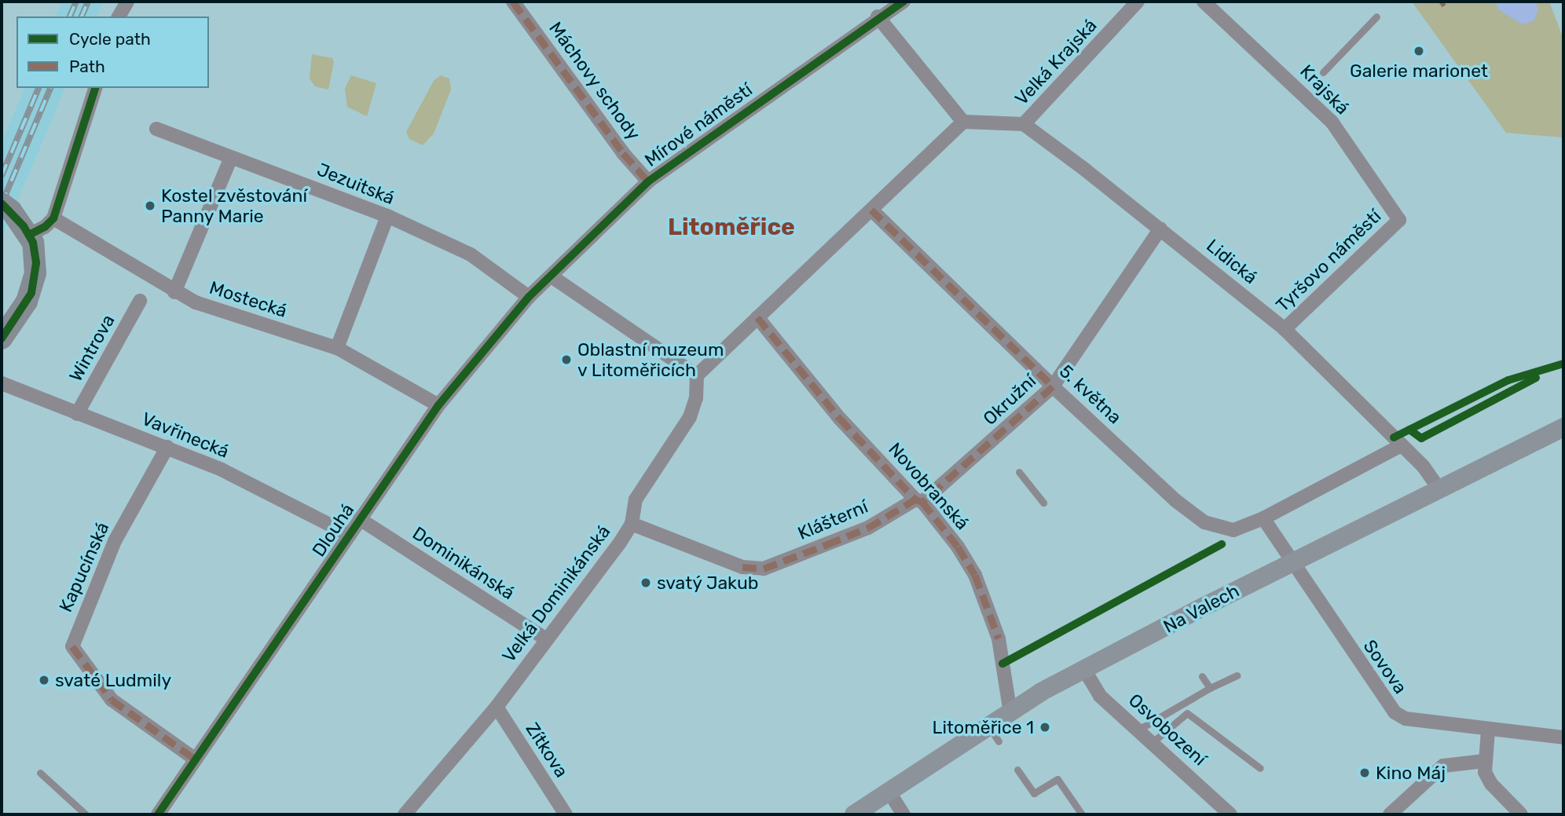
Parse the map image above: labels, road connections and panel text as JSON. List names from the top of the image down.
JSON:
{
  "streets": {
    "main road": ["Na Valech"],
    "street": [
      "Velká Krajská",
      "Máchovy schody",
      "Krajská",
      "Mírové náměstí",
      "Jezuitská",
      "Tyršovo náměstí",
      "Lidická",
      "Mostecká",
      "Wintrova",
      "5. května",
      "Okružní",
      "Vavřinecká",
      "Novobranská",
      "Klášterní",
      "Dlouhá",
      "Dominikánská",
      "Kapucínská",
      "Velká Dominikánská",
      "Sovova",
      "Osvobození",
      "Zítkova"
    ]
  },
  "crossings": [
    ["Velká Krajská", "Lidická"],
    ["Máchovy schody", "Mírové náměstí"],
    ["Krajská", "Tyršovo náměstí"],
    ["Mírové náměstí", "Dlouhá"],
    ["Jezuitská", "Dlouhá"],
    ["Tyršovo náměstí", "Lidická"],
    ["Lidická", "5. května"],
    ["Lidická", "Okružní"],
    ["Lidická", "Na Valech"],
    ["Mostecká", "Dlouhá"],
    ["Wintrova", "Vavřinecká"],
    ["5. května", "Okružní"],
    ["Okružní", "Novobranská"],
    ["Okružní", "Klášterní"],
    ["Vavřinecká", "Dlouhá"],
    ["Vavřinecká", "Kapucínská"],
    ["Novobranská", "Klášterní"],
    ["Novobranská", "Na Valech"],
    ["Klášterní", "Velká Dominikánská"],
    ["Dlouhá", "Dominikánská"],
    ["Dlouhá", "Kapucínská"],
    ["Dominikánská", "Velká Dominikánská"],
    ["Velká Dominikánská", "Zítkova"],
    ["Na Valech", "Sovova"],
    ["Na Valech", "Osvobození"]
  ],
  "districts": ["Litoměřice"],
  "places": [
    "Galerie marionet",
    "Kostel zvěstování Panny Marie",
    "Oblastní muzeum v Litoměřicích",
    "svatý Jakub",
    "svaté Ludmily",
    "Litoměřice 1",
    "Kino Máj"
  ],
  "legend": ["Cycle path", "Path"]
}
